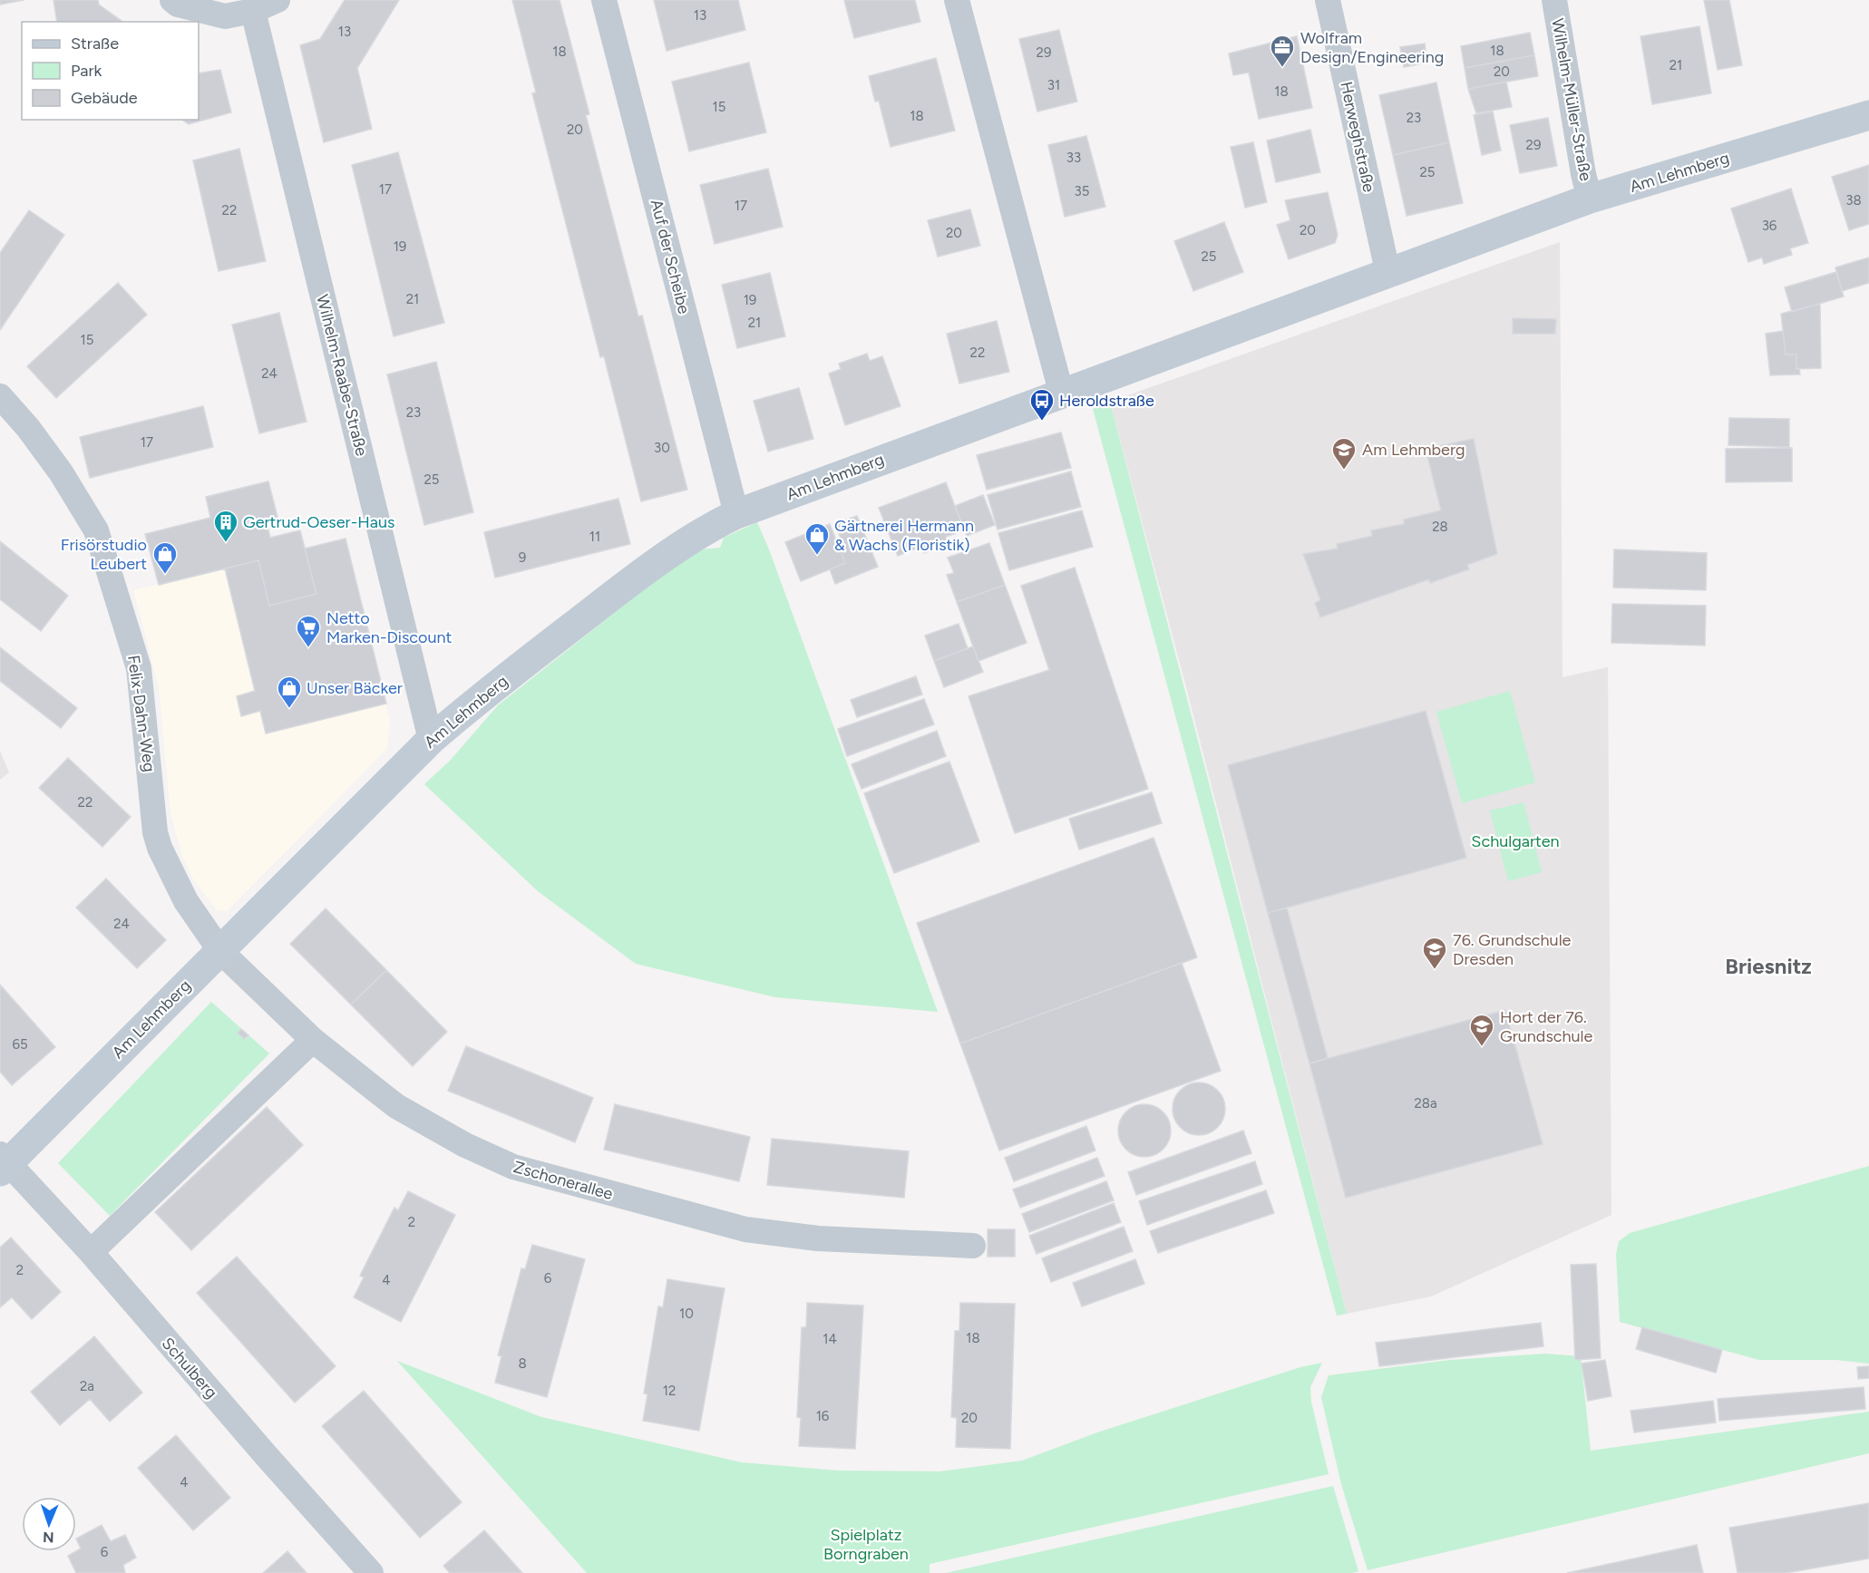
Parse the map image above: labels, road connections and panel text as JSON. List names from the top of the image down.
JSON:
{
  "streets": {
    "street": [
      "Wilhelm-Müller-Straße",
      "Herweghstraße",
      "Am Lehmberg",
      "Auf der Scheibe",
      "Wilhelm-Raabe-Straße",
      "Felix-Dahn-Weg",
      "Zschonerallee",
      "Schulberg"
    ]
  },
  "crossings": [
    ["Wilhelm-Müller-Straße", "Am Lehmberg"],
    ["Herweghstraße", "Am Lehmberg"],
    ["Am Lehmberg", "Auf der Scheibe"],
    ["Am Lehmberg", "Wilhelm-Raabe-Straße"],
    ["Am Lehmberg", "Felix-Dahn-Weg"],
    ["Am Lehmberg", "Zschonerallee"],
    ["Am Lehmberg", "Schulberg"],
    ["Felix-Dahn-Weg", "Zschonerallee"]
  ],
  "districts": ["Briesnitz"],
  "parks": ["Schulgarten", "Spielplatz Borngraben"],
  "places": {
    "office": ["Wolfram Design/Engineering"],
    "bus stop": ["Heroldstraße"],
    "school or university": ["Am Lehmberg", "76. Grundschule Dresden", "Hort der 76. Grundschule"],
    "building": ["Gertrud-Oeser-Haus"],
    "shop": ["Gärtnerei Hermann & Wachs (Floristik)", "Frisörstudio Leubert", "Unser Bäcker"],
    "supermarket": ["Netto Marken-Discount"]
  },
  "house_numbers": [
    "13",
    "13",
    "18",
    "18",
    "29",
    "21",
    "20",
    "31",
    "18",
    "15",
    "18",
    "23",
    "20",
    "29",
    "33",
    "25",
    "17",
    "35",
    "38",
    "17",
    "22",
    "36",
    "20",
    "20",
    "19",
    "25",
    "21",
    "19",
    "21",
    "15",
    "22",
    "24",
    "23",
    "17",
    "30",
    "25",
    "28",
    "11",
    "9",
    "22",
    "24",
    "65",
    "28a",
    "2",
    "2",
    "6",
    "4",
    "10",
    "18",
    "14",
    "8",
    "2a",
    "12",
    "16",
    "20",
    "4",
    "6"
  ],
  "legend": ["Straße", "Park", "Gebäude"],
  "north": "bottom"
}
